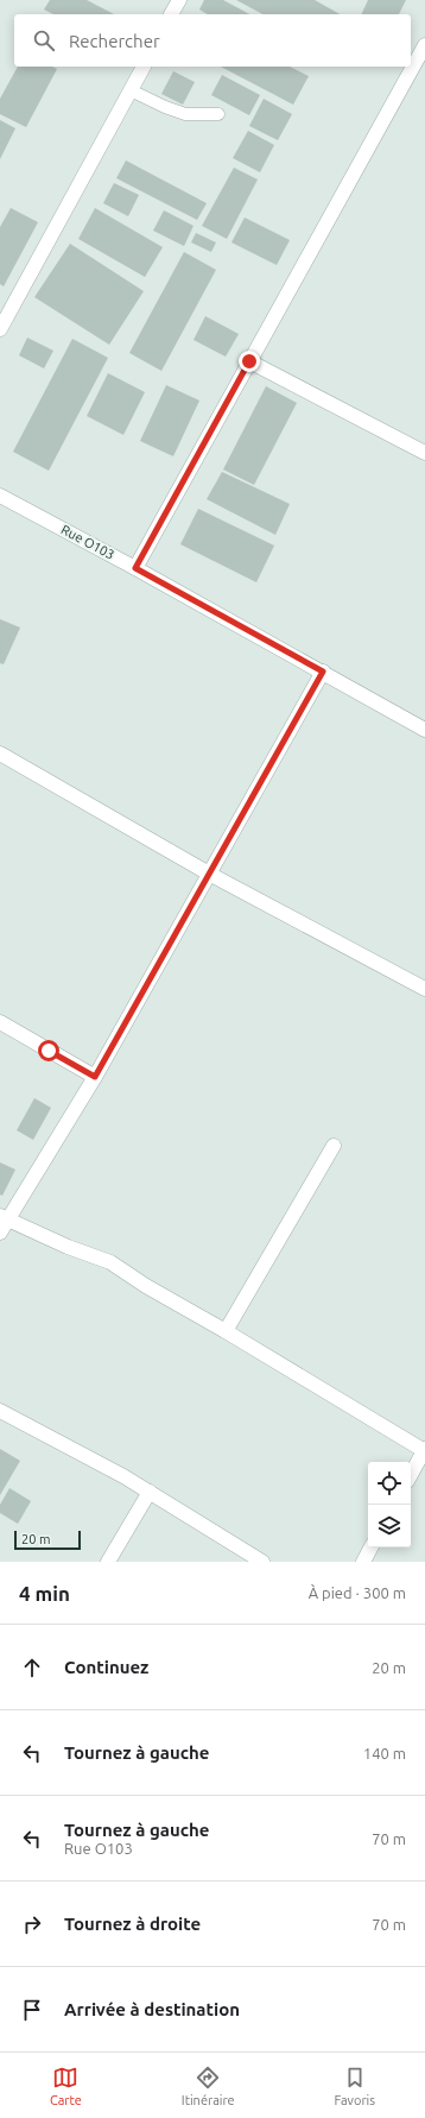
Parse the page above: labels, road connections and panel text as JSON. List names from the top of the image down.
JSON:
{
  "streets": {
    "street": ["Rue O103"]
  },
  "scale_bar": "20 m",
  "page": {
    "search": "Rechercher",
    "scale": "20 m",
    "heading": ["4 min", "À pied · 300 m"],
    "list": [
      ["Continuez", "20 m"],
      ["Tournez à gauche", "140 m"],
      ["Tournez à gauche", "Rue O103", "70 m"],
      ["Tournez à droite", "70 m"],
      "Arrivée à destination"
    ],
    "nav": ["Carte", "Itinéraire", "Favoris"]
  }
}
